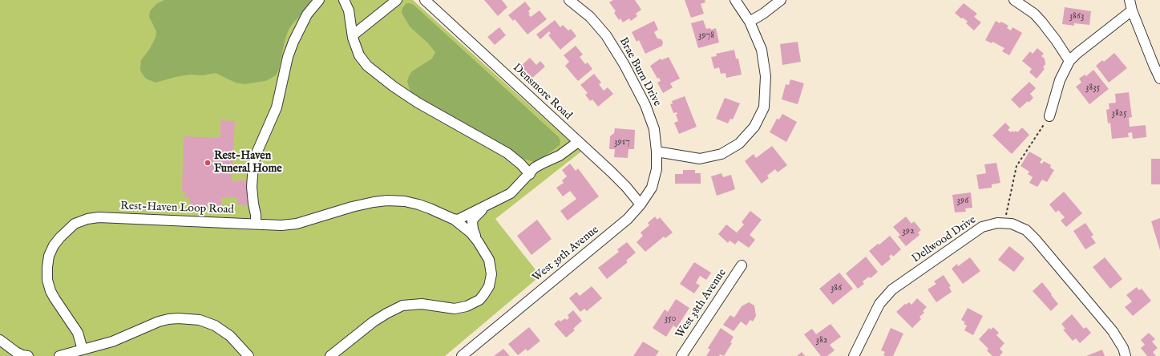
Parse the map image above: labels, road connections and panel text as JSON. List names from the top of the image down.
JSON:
{
  "streets": {
    "street": [
      "Brae Burn Drive",
      "Densmore Road",
      "Rest-Haven Loop Road",
      "Dellwood Drive",
      "West 39th Avenue",
      "West 38th Avenue"
    ]
  },
  "crossings": [
    ["Brae Burn Drive", "West 39th Avenue"],
    ["Densmore Road", "West 39th Avenue"]
  ],
  "places": ["Rest-Haven Funeral Home"],
  "house_numbers": [
    "3863",
    "3978",
    "3835",
    "3825",
    "3917",
    "396",
    "392",
    "386",
    "350",
    "382"
  ]
}
